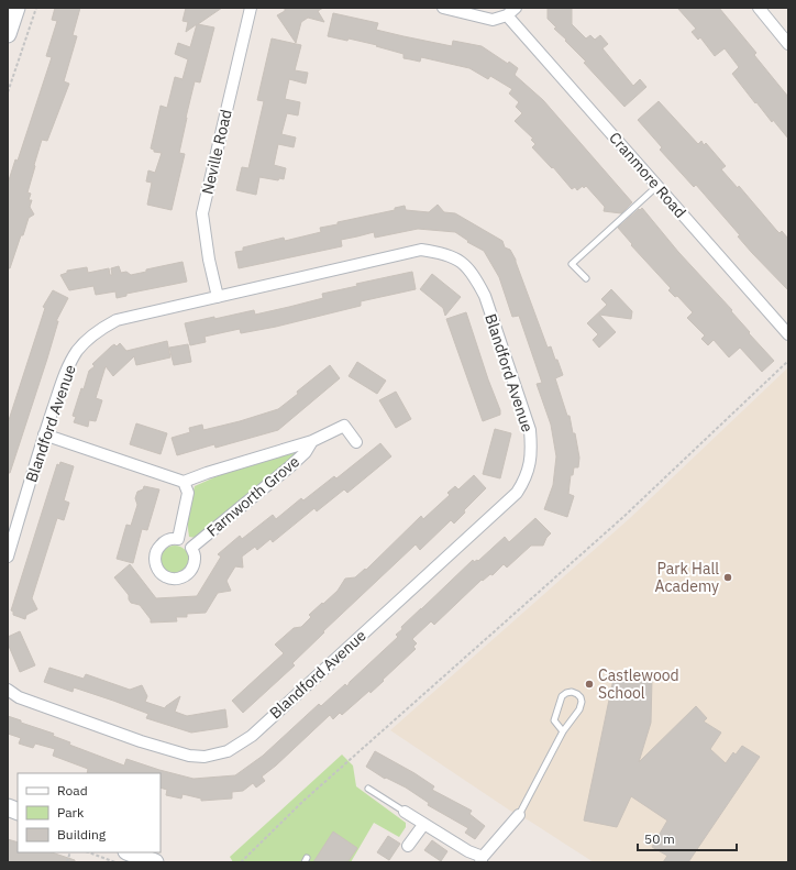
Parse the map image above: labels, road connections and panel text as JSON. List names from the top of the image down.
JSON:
{
  "streets": {
    "street": [
      "Neville Road",
      "Cranmore Road",
      "Blandford Avenue",
      "Farnworth Grove"
    ]
  },
  "crossings": [
    ["Neville Road", "Blandford Avenue"]
  ],
  "places": ["Park Hall Academy", "Castlewood School"],
  "legend": ["Road", "Park", "Building"],
  "scale_bar": "50 m"
}
